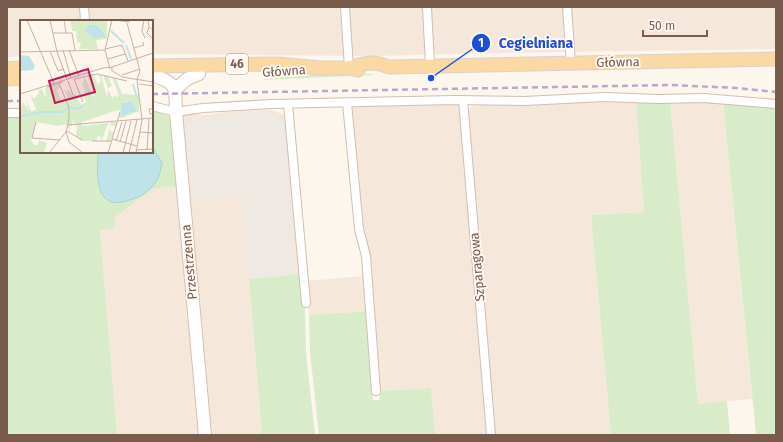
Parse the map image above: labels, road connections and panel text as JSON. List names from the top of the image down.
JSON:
{
  "streets": {
    "main road": ["Główna", "46"],
    "street": ["Przestrzenna", "Szparagowa"]
  },
  "places": ["Cegielniana"],
  "scale_bar": "50 m"
}
